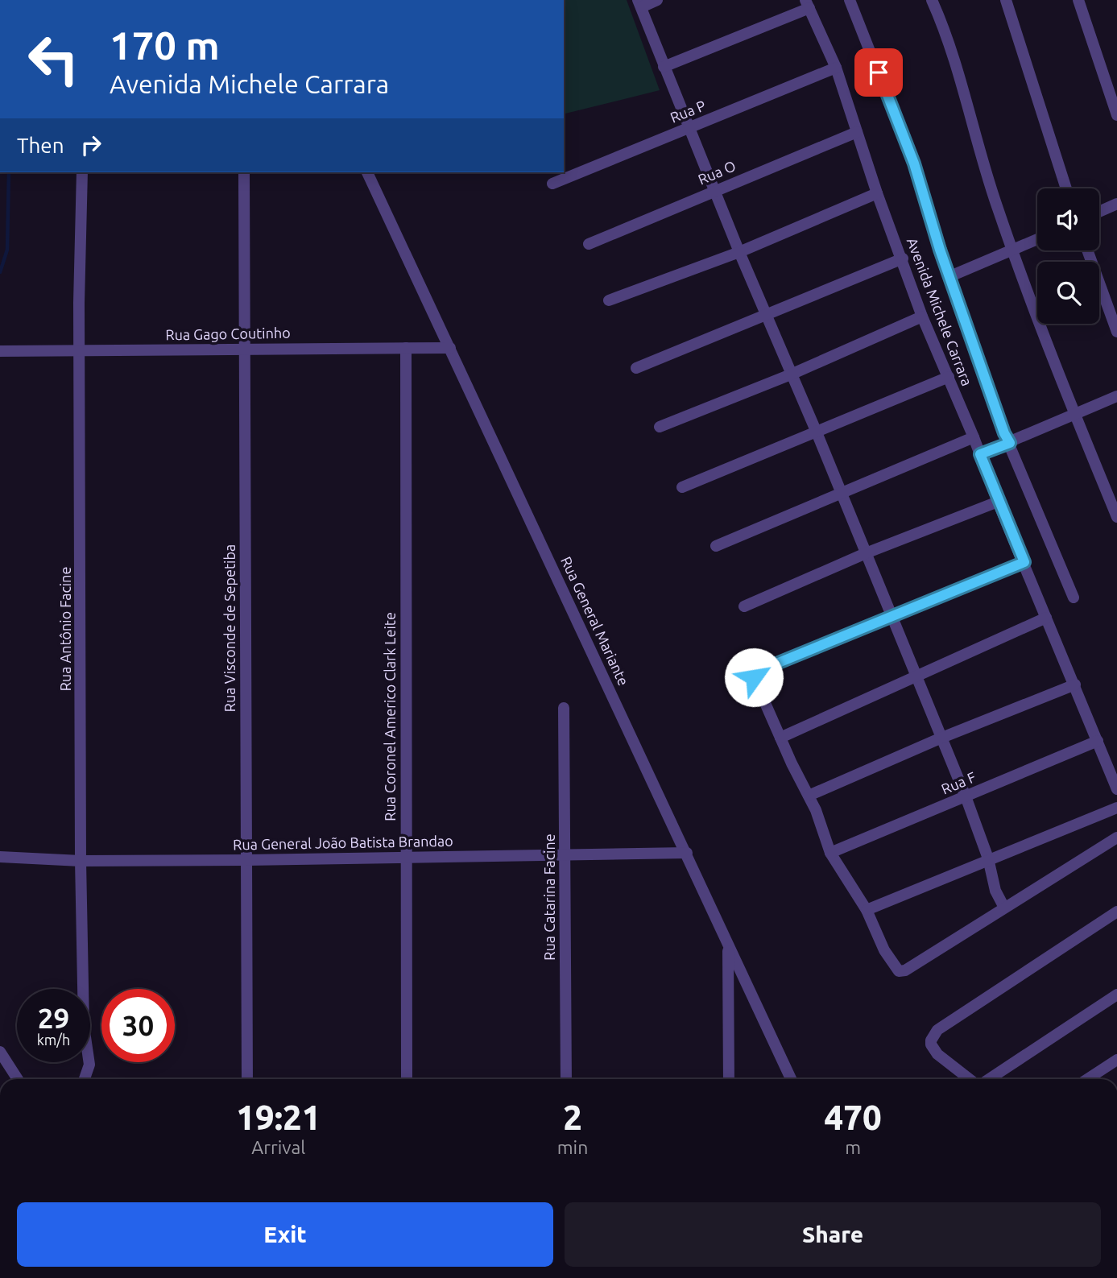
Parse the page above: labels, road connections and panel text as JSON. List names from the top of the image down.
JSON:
{
  "streets": {
    "street": [
      "Rua P",
      "Rua O",
      "Avenida Michele Carrara",
      "Rua Gago Coutinho",
      "Rua General Mariante",
      "Rua Visconde de Sepetiba",
      "Rua Antônio Facine",
      "Rua Coronel Americo Clark Leite",
      "Rua F",
      "Rua General João Batista Brandao",
      "Rua Catarina Facine"
    ]
  },
  "crossings": [
    ["Rua P", "Avenida Michele Carrara"],
    ["Rua O", "Avenida Michele Carrara"],
    ["Avenida Michele Carrara", "Rua F"],
    ["Rua Gago Coutinho", "Rua General Mariante"],
    ["Rua Gago Coutinho", "Rua Visconde de Sepetiba"],
    ["Rua Gago Coutinho", "Rua Antônio Facine"],
    ["Rua Gago Coutinho", "Rua Coronel Americo Clark Leite"],
    ["Rua General Mariante", "Rua General João Batista Brandao"],
    ["Rua Visconde de Sepetiba", "Rua General João Batista Brandao"],
    ["Rua Antônio Facine", "Rua General João Batista Brandao"],
    ["Rua Coronel Americo Clark Leite", "Rua General João Batista Brandao"],
    ["Rua General João Batista Brandao", "Rua Catarina Facine"]
  ],
  "page": {
    "turn": ["170 m", "Avenida Michele Carrara"],
    "then": "Then",
    "speed": "29 km/h",
    "limit": "30",
    "eta": [
      "19:21",
      "Arrival",
      "2",
      "min",
      "470",
      "m"
    ],
    "buttons": ["Exit", "Share"]
  }
}
